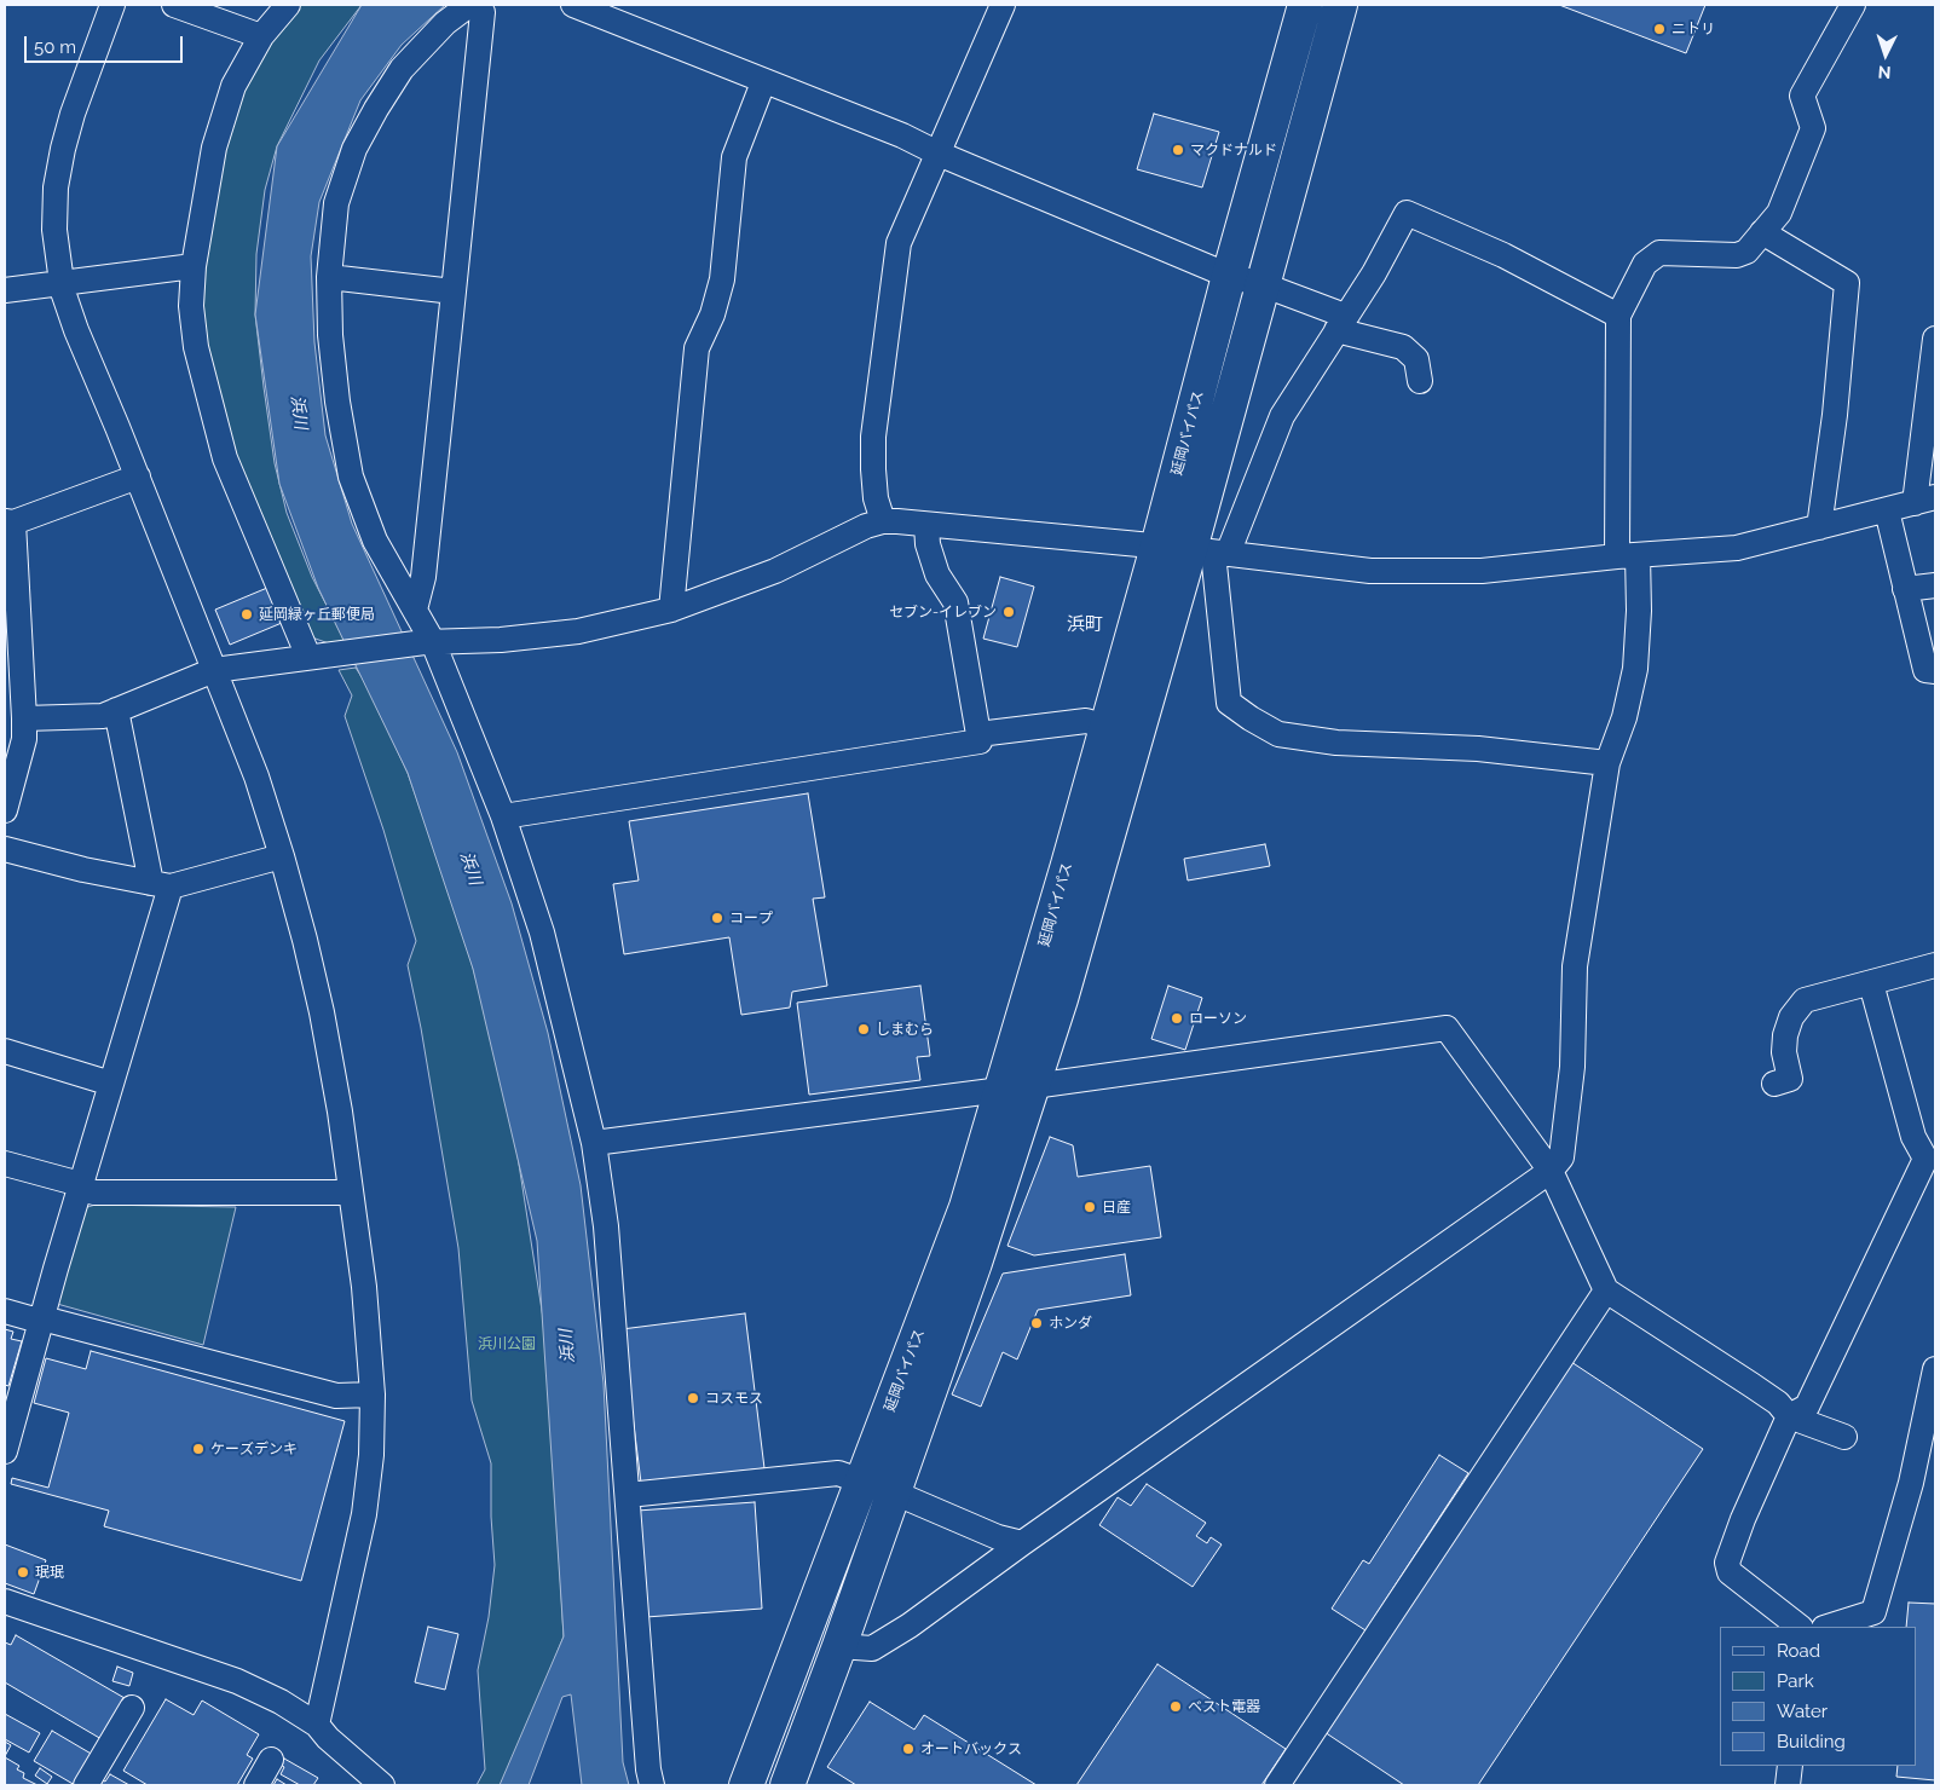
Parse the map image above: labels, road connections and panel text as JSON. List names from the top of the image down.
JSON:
{
  "streets": {
    "highway": ["延岡バイパス"]
  },
  "districts": ["浜町"],
  "water": ["浜川"],
  "parks": ["浜川公園"],
  "places": [
    "ニトリ",
    "マクドナルド",
    "セブン-イレブン",
    "延岡緑ヶ丘郵便局",
    "コープ",
    "ローソン",
    "しまむら",
    "日産",
    "ホンダ",
    "コスモス",
    "ケーズデンキ",
    "珉珉",
    "ベスト電器",
    "オートバックス"
  ],
  "legend": [
    "Road",
    "Park",
    "Water",
    "Building"
  ],
  "scale_bar": "50 m",
  "north": "bottom"
}
